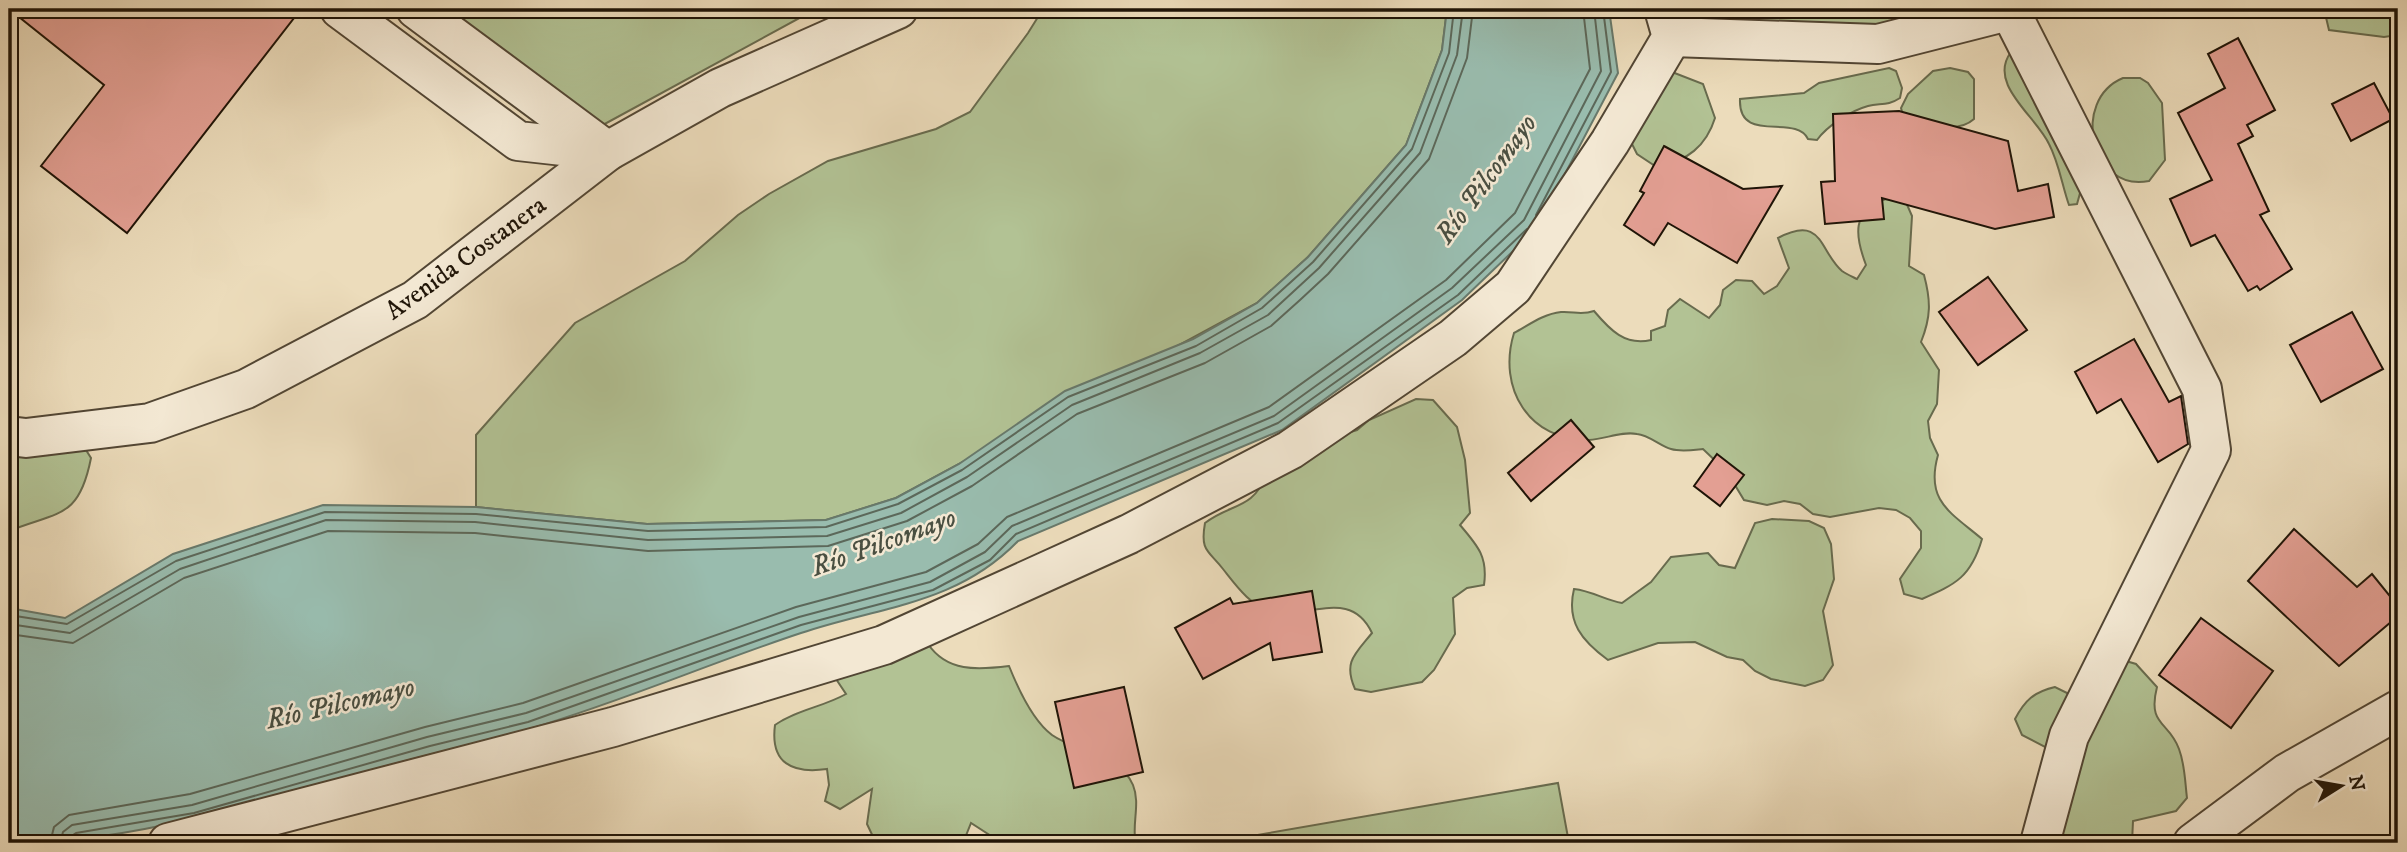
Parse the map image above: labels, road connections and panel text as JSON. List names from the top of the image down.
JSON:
{
  "streets": {
    "street": ["Avenida Costanera"]
  },
  "water": ["Río Pilcomayo"],
  "north": "right"
}
